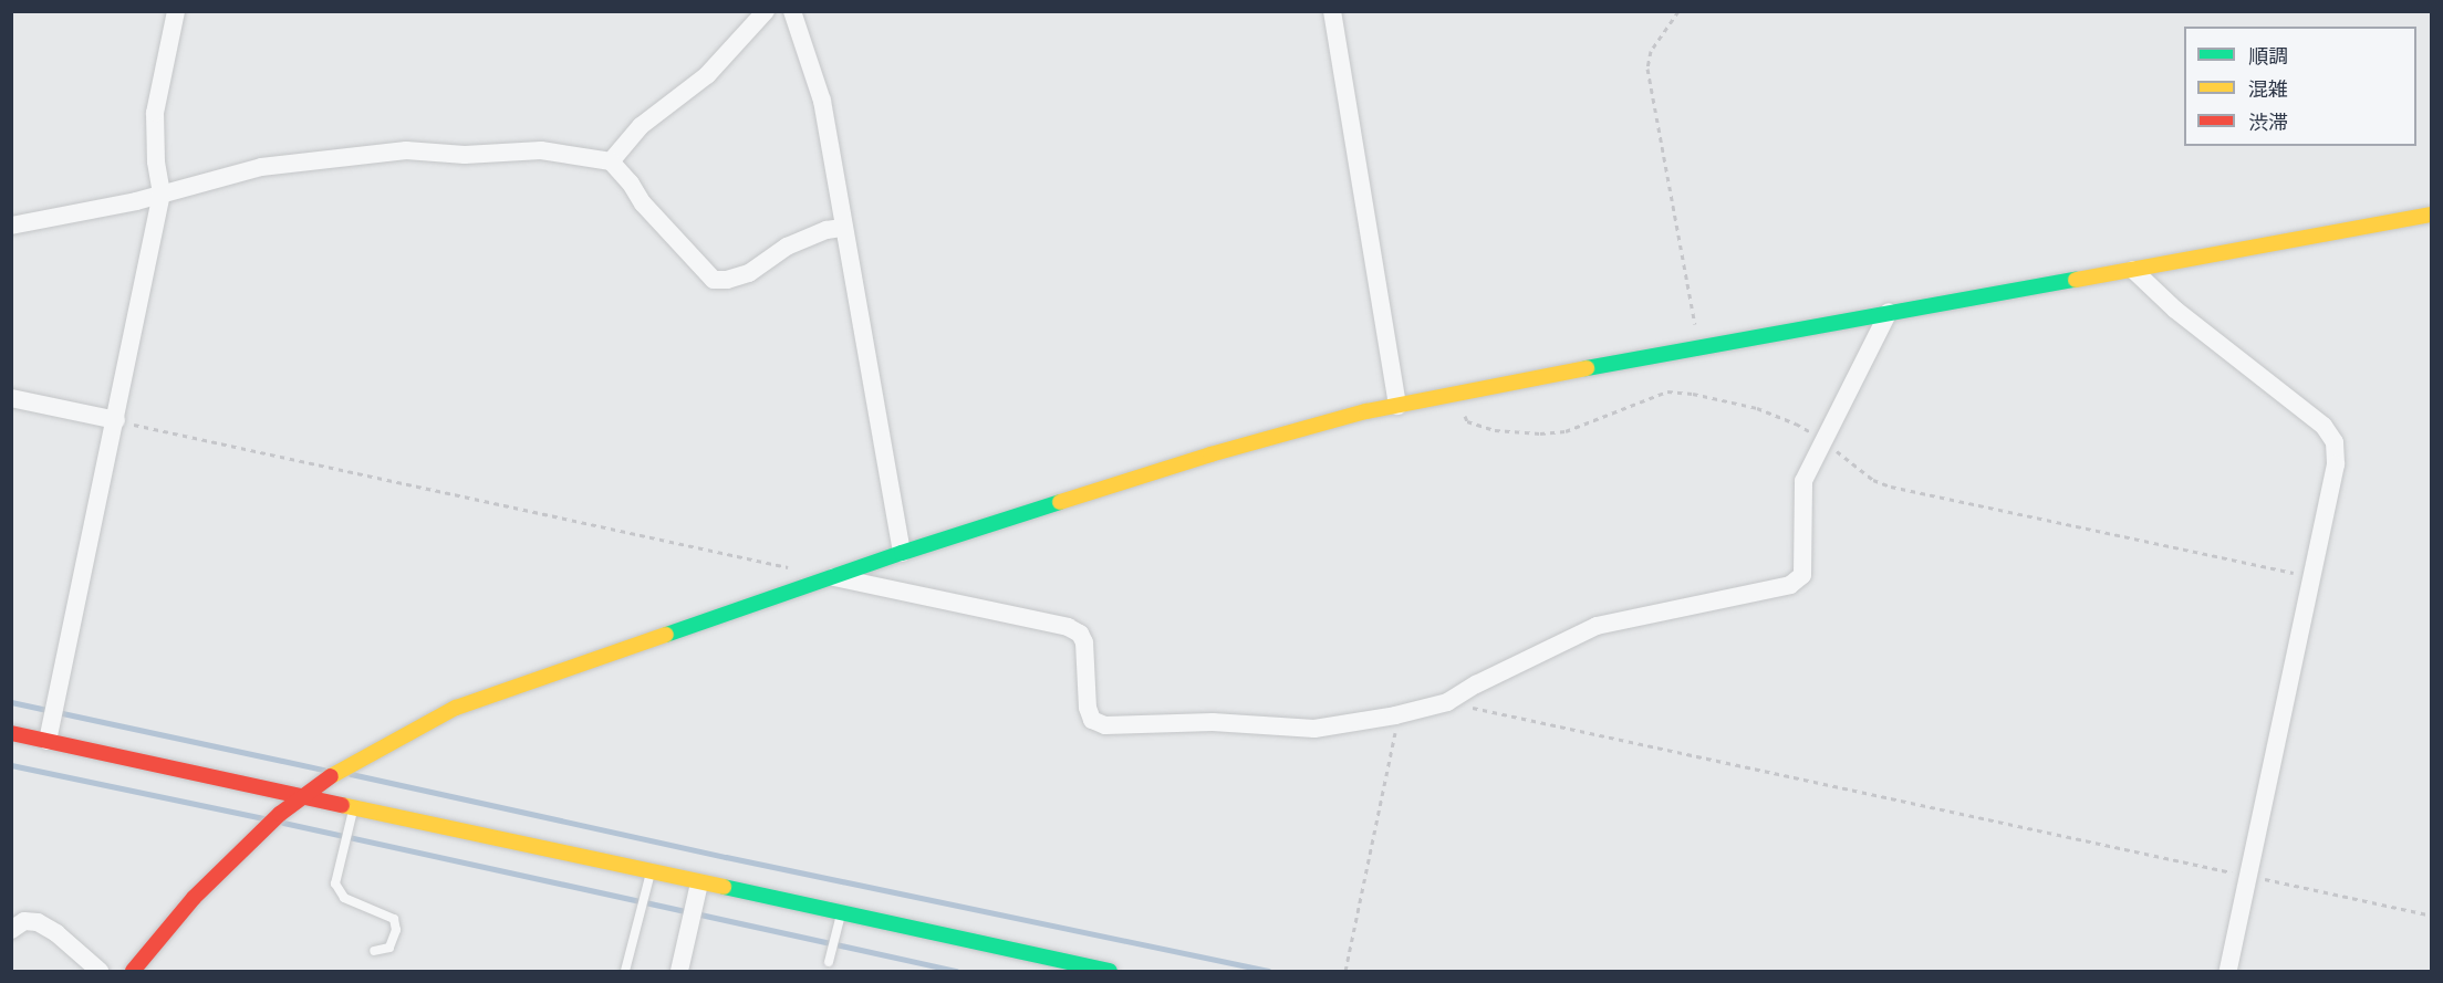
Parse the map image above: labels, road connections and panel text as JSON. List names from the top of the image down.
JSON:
{
  "legend": ["順調", "混雑", "渋滞"]
}
